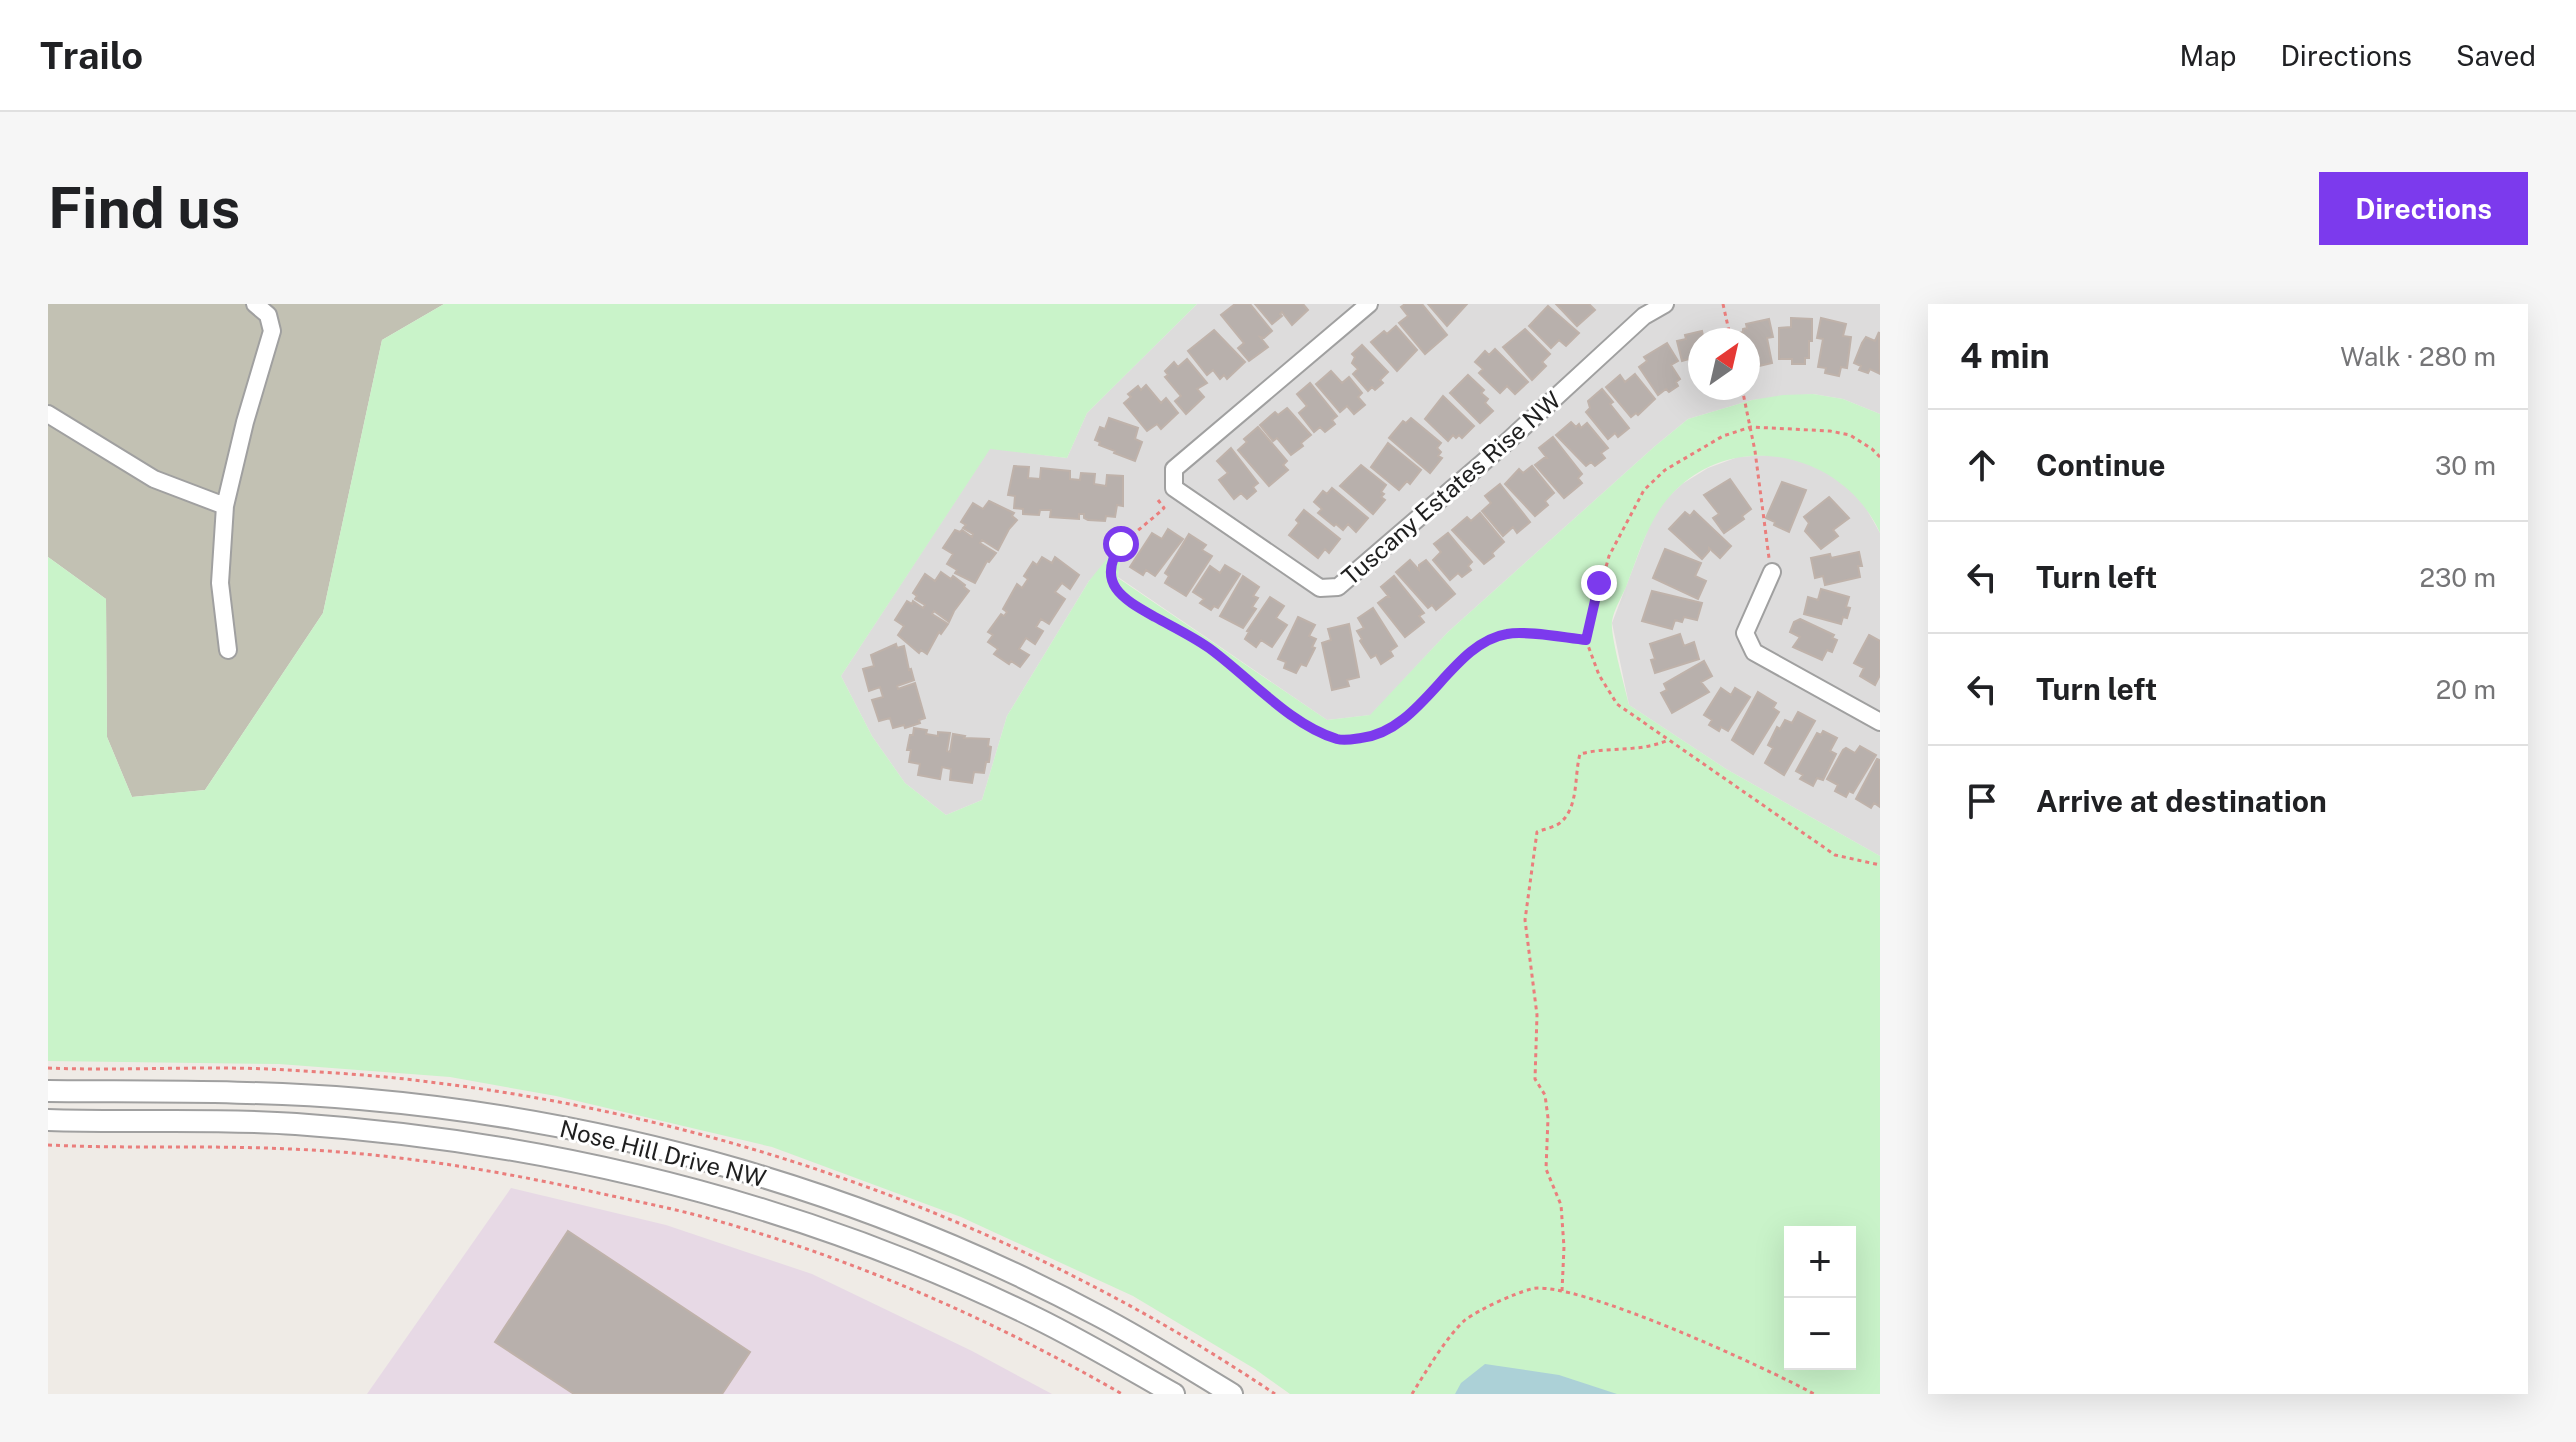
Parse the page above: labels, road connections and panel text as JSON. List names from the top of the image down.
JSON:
{
  "streets": {
    "street": ["Tuscany Estates Rise NW", "Nose Hill Drive NW"]
  },
  "north": "top right",
  "page": {
    "header": "Trailo",
    "nav": ["Map", "Directions", "Saved"],
    "buttons": "Directions",
    "title": "Find us",
    "heading": ["4 min", "Walk · 280 m"],
    "list": [
      ["Continue", "30 m"],
      ["Turn left", "230 m"],
      ["Turn left", "20 m"],
      "Arrive at destination"
    ],
    "map_buttons": ["+", "−"]
  }
}
